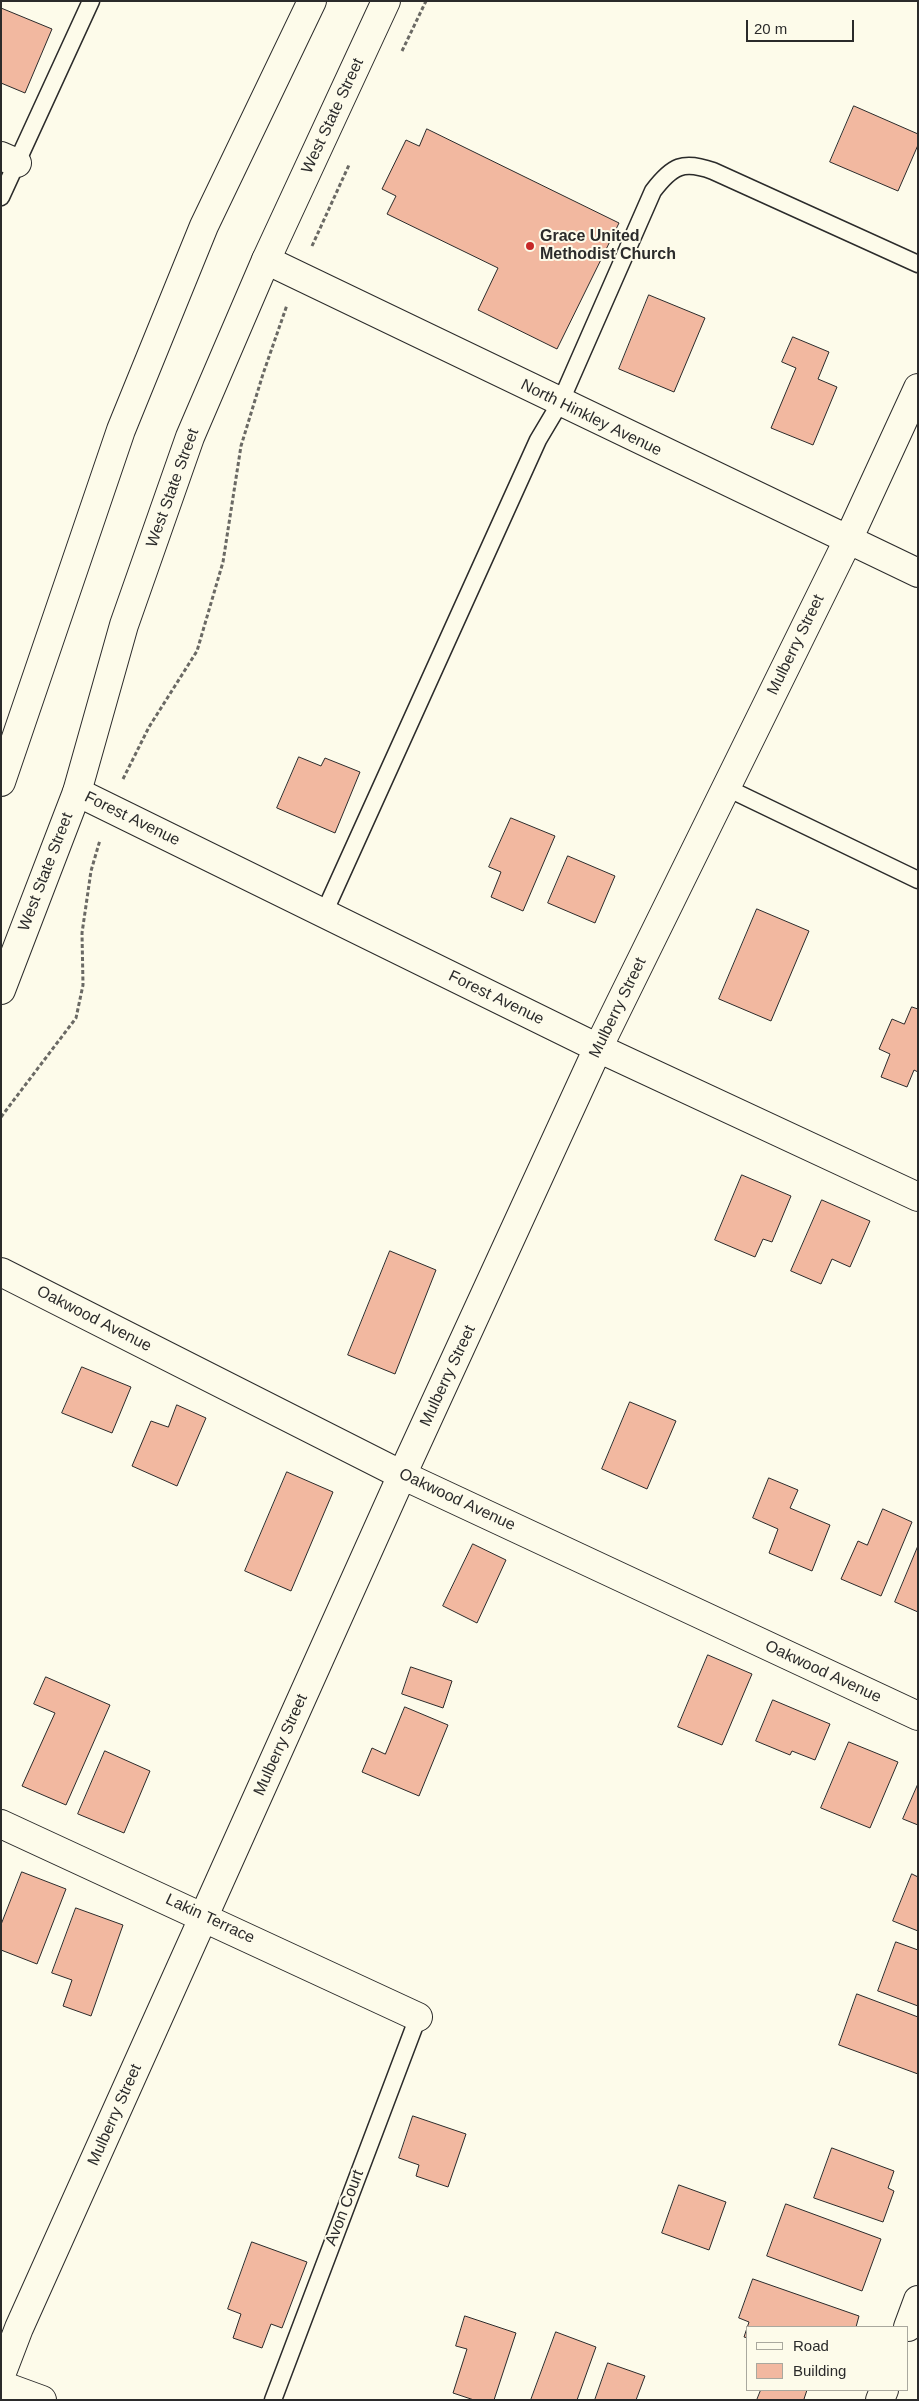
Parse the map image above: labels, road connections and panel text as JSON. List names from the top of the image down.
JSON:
{
  "streets": {
    "street": [
      "West State Street",
      "North Hinkley Avenue",
      "Mulberry Street",
      "Forest Avenue",
      "Oakwood Avenue",
      "Lakin Terrace"
    ],
    "lane": ["Avon Court"]
  },
  "crossings": [
    ["West State Street", "North Hinkley Avenue"],
    ["West State Street", "Forest Avenue"],
    ["North Hinkley Avenue", "Mulberry Street"],
    ["Mulberry Street", "Forest Avenue"],
    ["Mulberry Street", "Oakwood Avenue"],
    ["Mulberry Street", "Lakin Terrace"],
    ["Lakin Terrace", "Avon Court"]
  ],
  "places": ["Grace United Methodist Church"],
  "legend": ["Road", "Building"],
  "scale_bar": "20 m"
}
